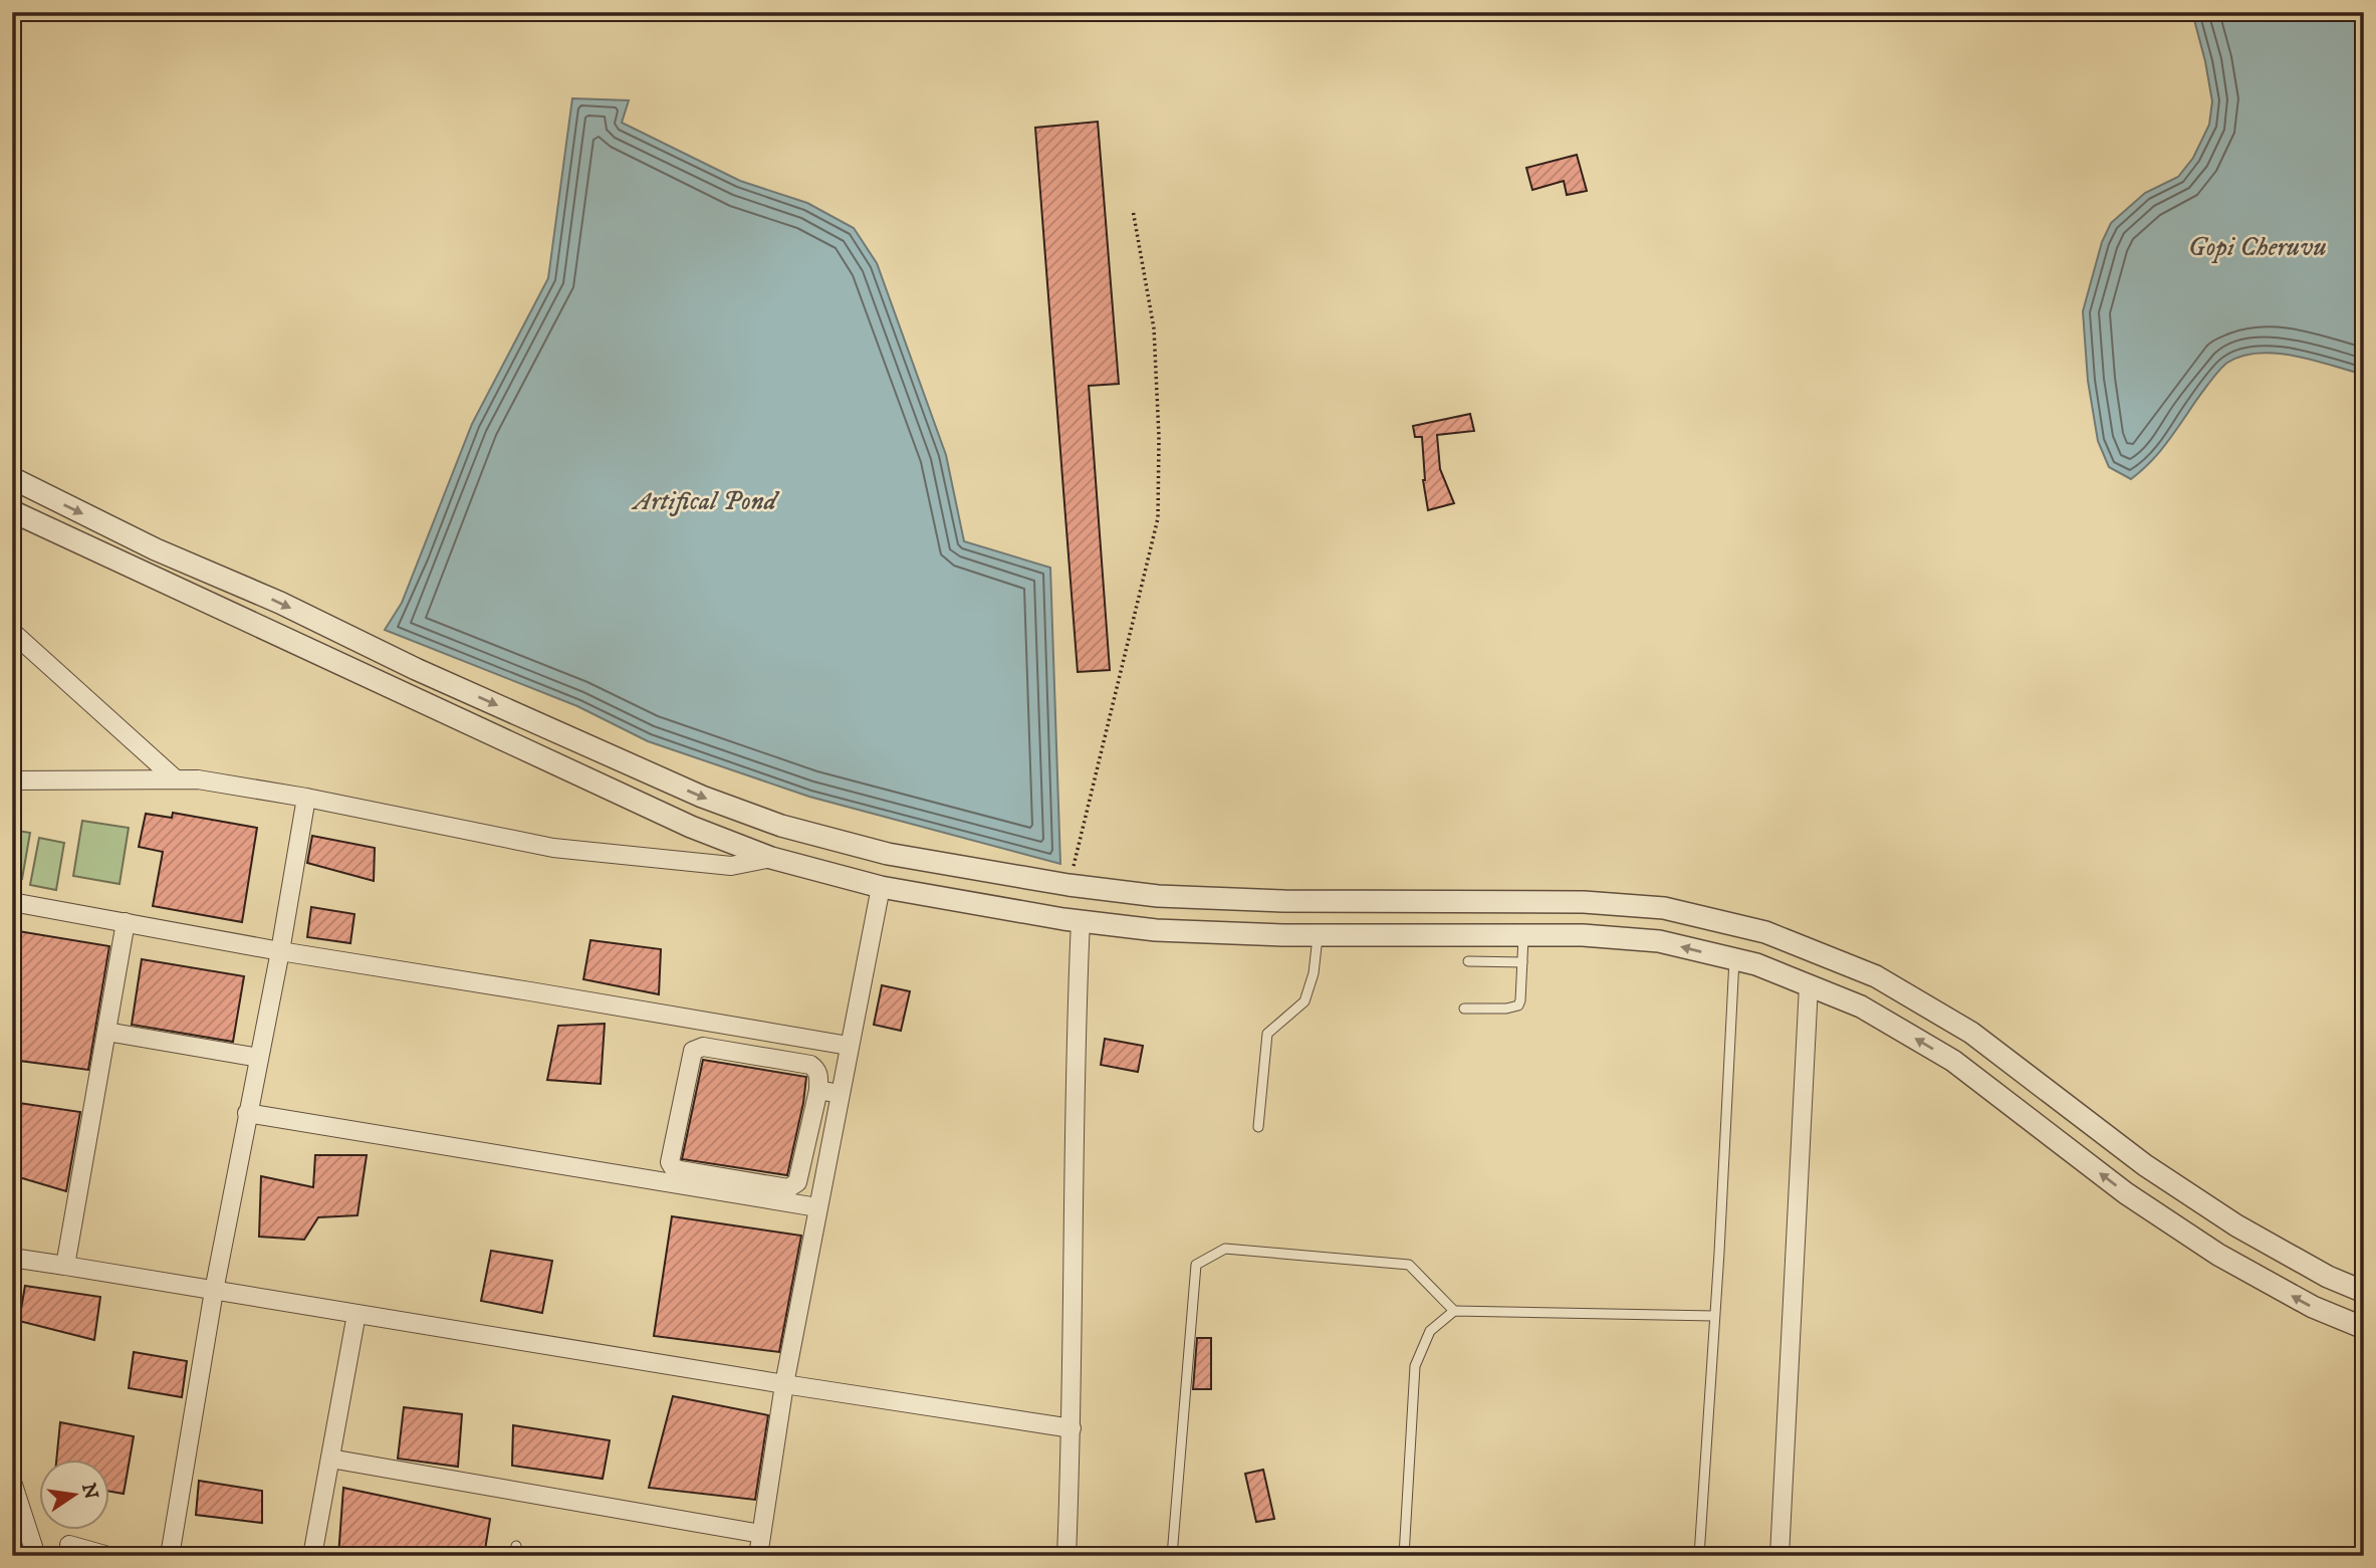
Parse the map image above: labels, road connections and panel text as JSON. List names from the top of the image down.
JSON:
{
  "water": ["Gopi Cheruvu", "Artifical Pond"],
  "north": "right"
}
